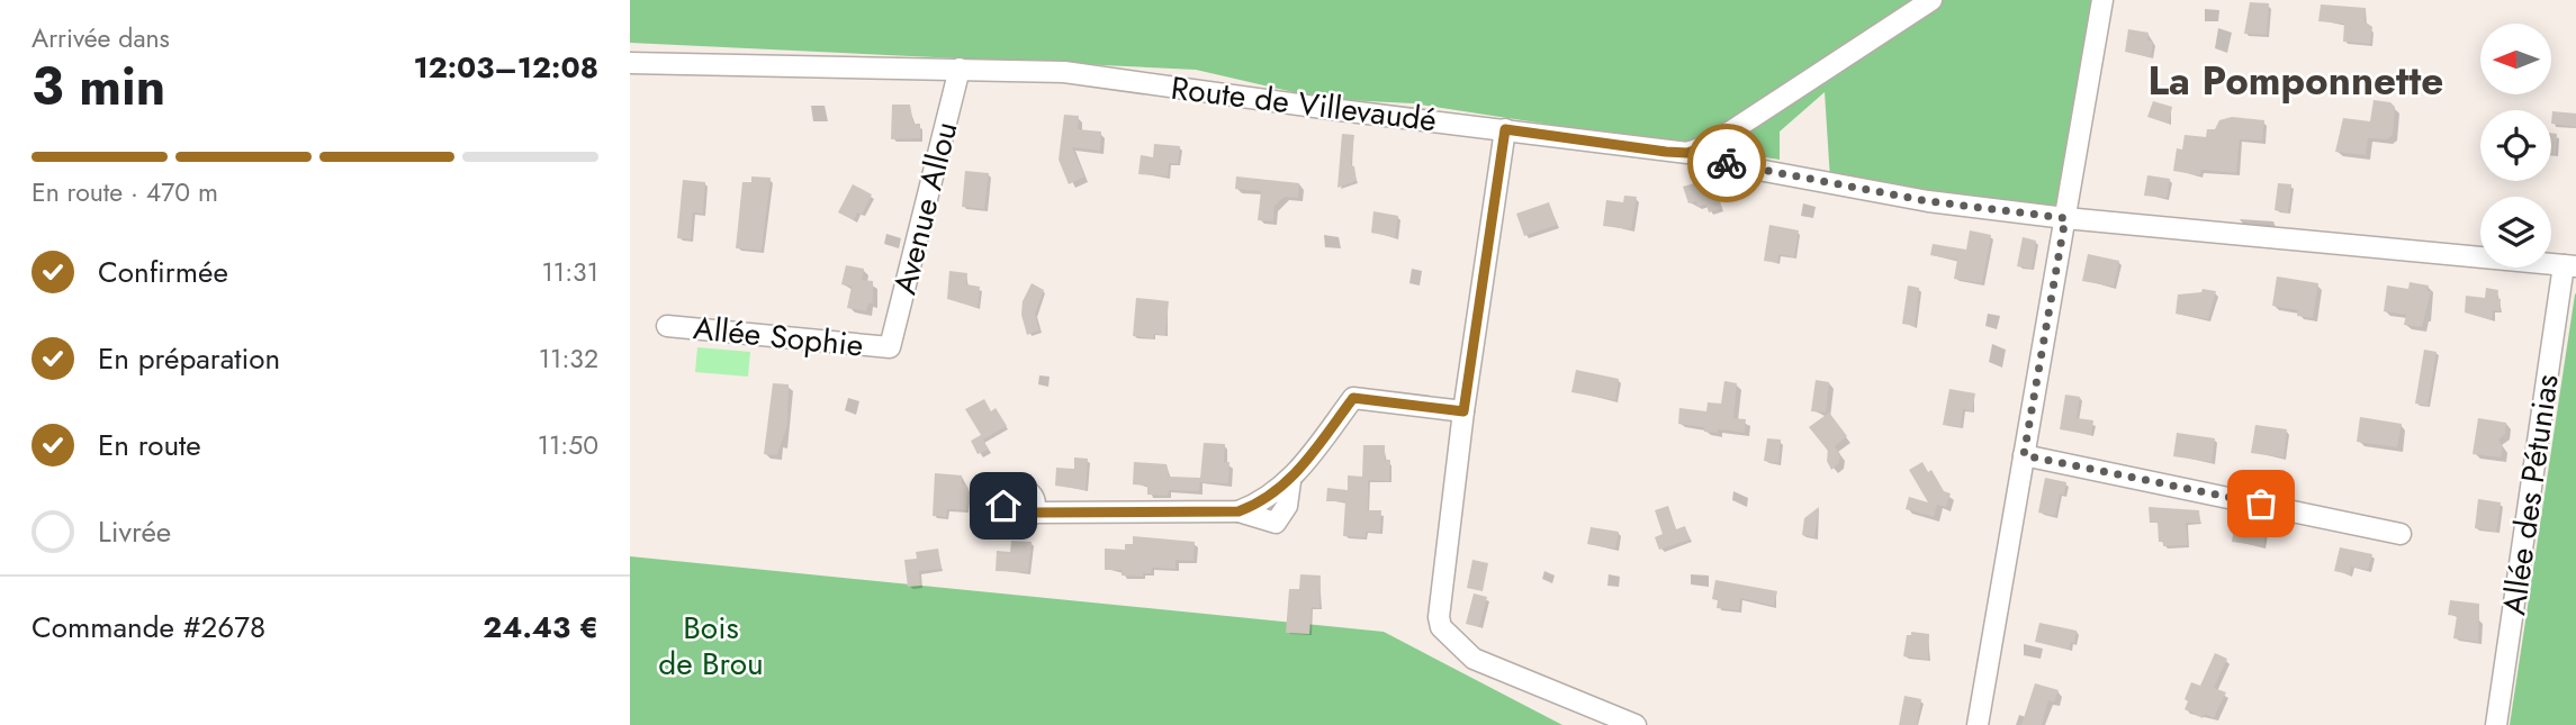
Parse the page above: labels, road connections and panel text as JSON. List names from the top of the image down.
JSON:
{
  "streets": {
    "street": [
      "Route de Villevaudé",
      "Avenue Allou",
      "Allée Sophie",
      "Allée des Pétunias"
    ]
  },
  "crossings": [
    ["Route de Villevaudé", "Avenue Allou"],
    ["Avenue Allou", "Allée Sophie"]
  ],
  "districts": ["La Pomponnette"],
  "parks": ["Bois de Brou"],
  "north": "left",
  "page": {
    "heading": ["3 min", "Arrivée dans", "12:03–12:08"],
    "panel": ["Commande #2678", "24.43 €"],
    "bar": "En route · 470 m",
    "list": [
      ["Confirmée", "11:31"],
      ["En préparation", "11:32"],
      ["En route", "11:50"],
      "Livrée"
    ]
  }
}
